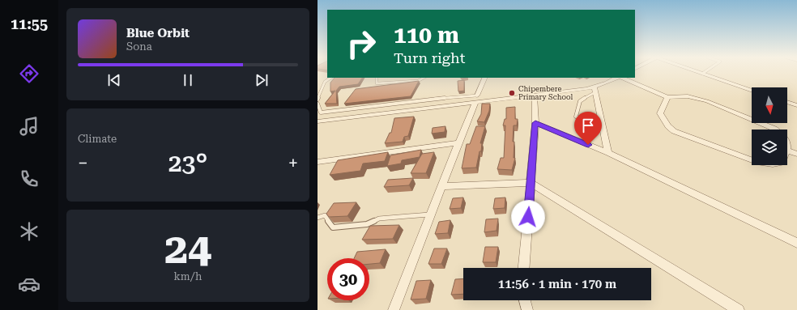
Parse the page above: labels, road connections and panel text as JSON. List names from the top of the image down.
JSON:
{
  "places": ["Chipembere Primary School"],
  "north": "bottom",
  "page": {
    "tabs": "11:55",
    "turn": ["110 m", "Turn right"],
    "song": ["Blue Orbit", "Sona"],
    "tile": [
      "Climate",
      ["24", "km/h"]
    ],
    "heat": ["−", "23°", "+"],
    "limit": "30",
    "trip": "11:56 · 1 min · 170 m"
  }
}
